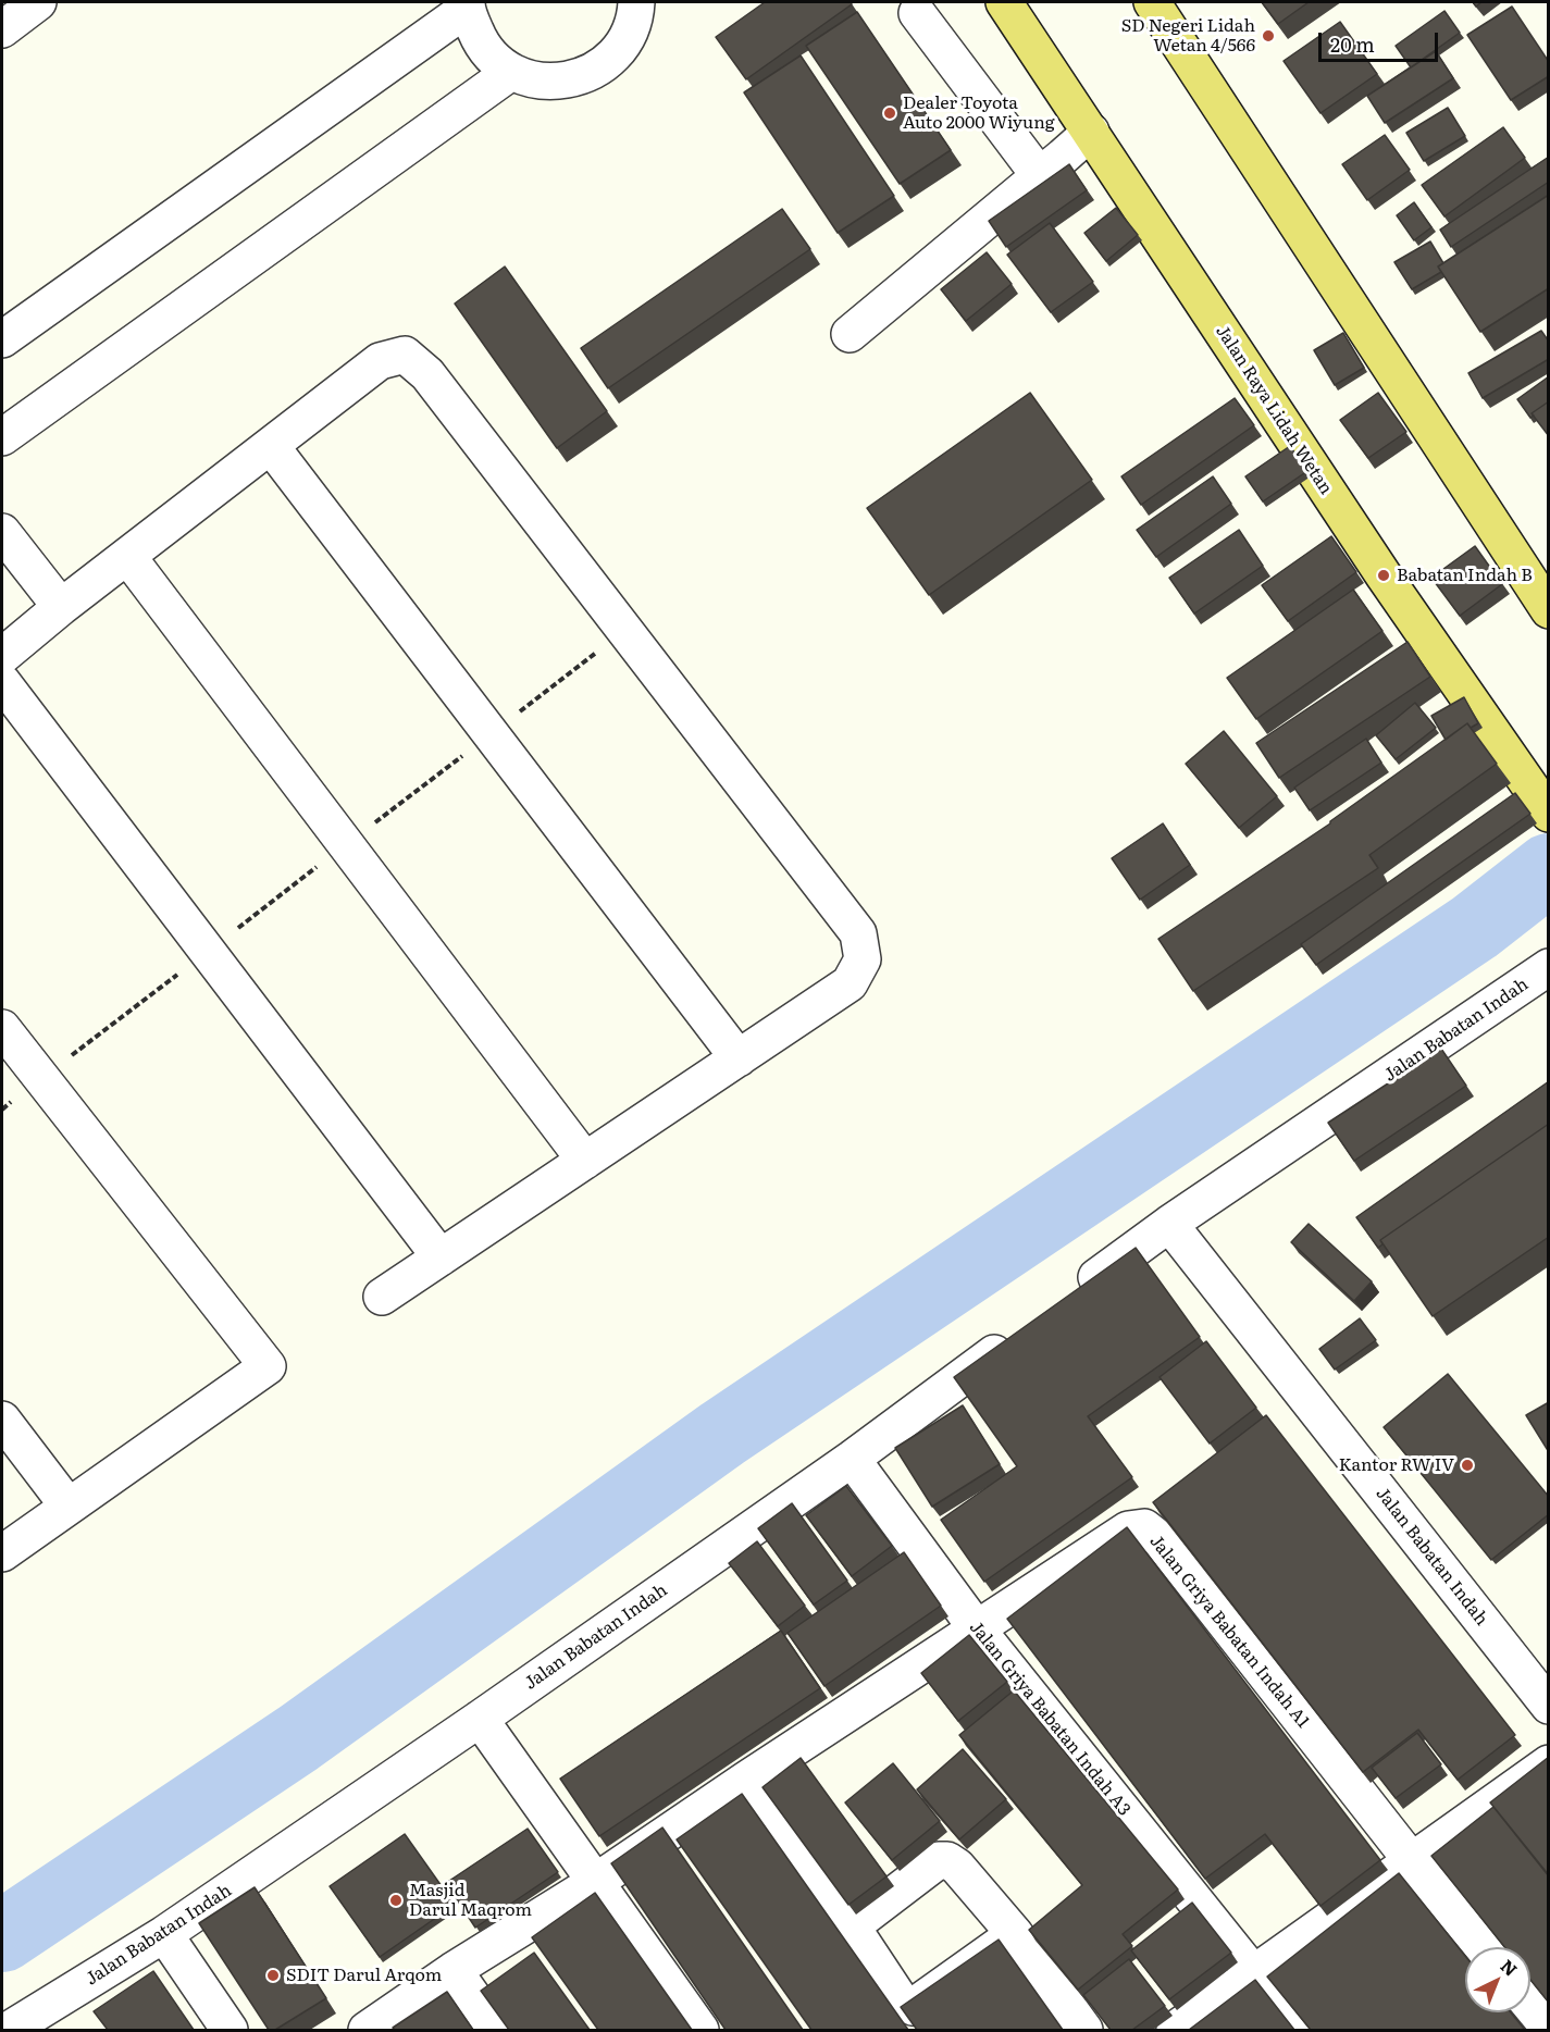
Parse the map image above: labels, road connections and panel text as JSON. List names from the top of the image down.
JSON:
{
  "streets": {
    "main road": ["Jalan Raya Lidah Wetan"],
    "street": ["Jalan Babatan Indah", "Jalan Griya Babatan Indah A1", "Jalan Griya Babatan Indah A3"]
  },
  "crossings": [
    ["Jalan Babatan Indah", "Jalan Griya Babatan Indah A3"],
    ["Jalan Griya Babatan Indah A1", "Jalan Griya Babatan Indah A3"]
  ],
  "places": [
    "SD Negeri Lidah Wetan 4/566",
    "Dealer Toyota Auto 2000 Wiyung",
    "Babatan Indah B",
    "Kantor RW IV",
    "Masjid Darul Maqrom",
    "SDIT Darul Arqom"
  ],
  "scale_bar": "20 m",
  "north": "top right"
}
